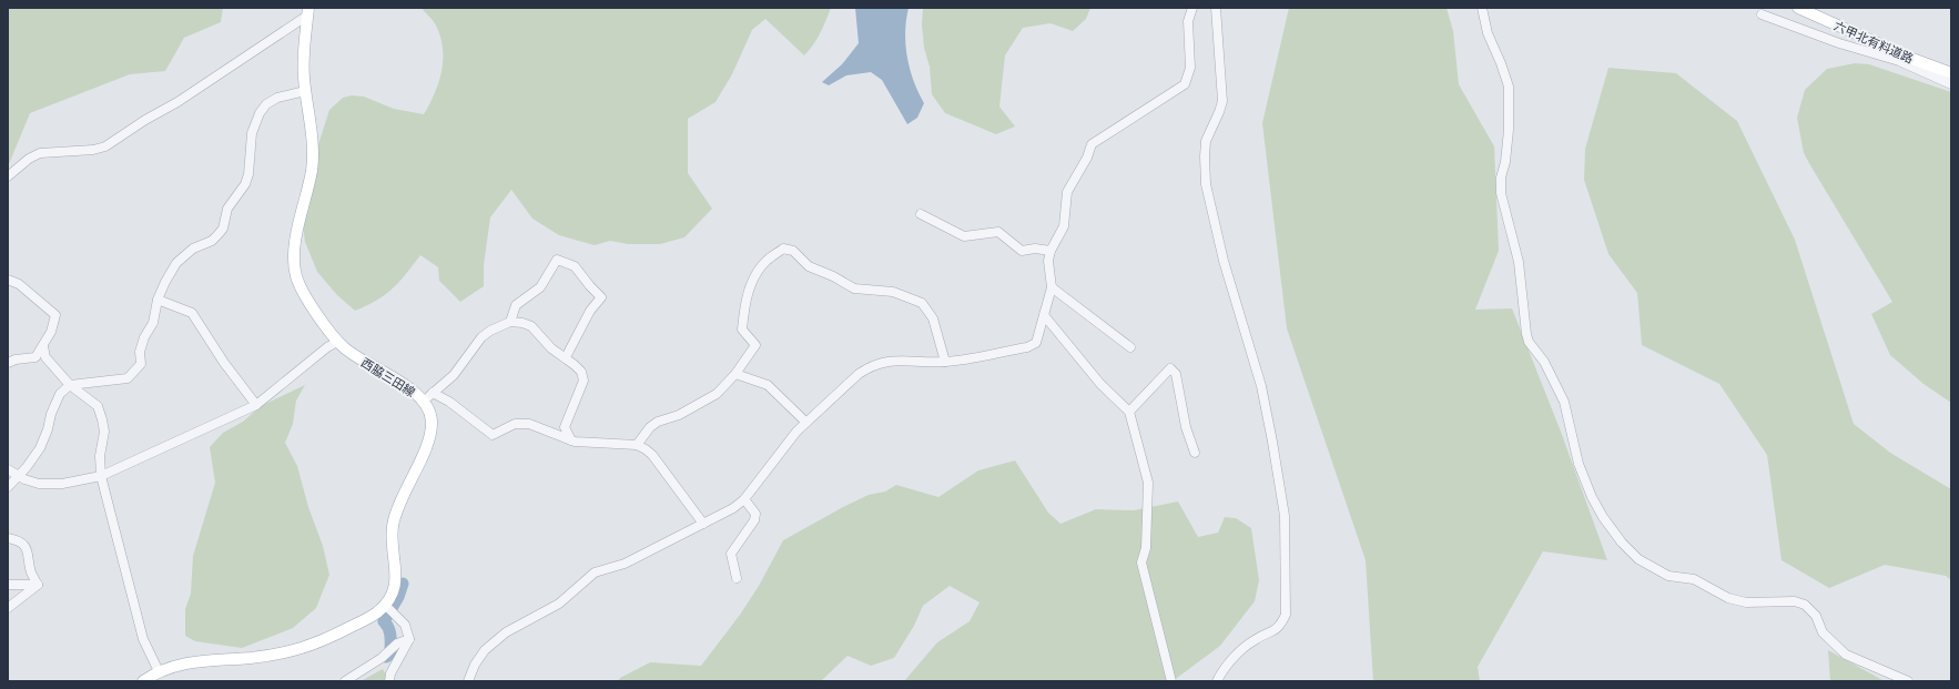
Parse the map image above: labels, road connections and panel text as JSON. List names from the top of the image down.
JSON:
{
  "streets": {
    "main road": ["六甲北有料道路", "西脇三田線"]
  }
}
